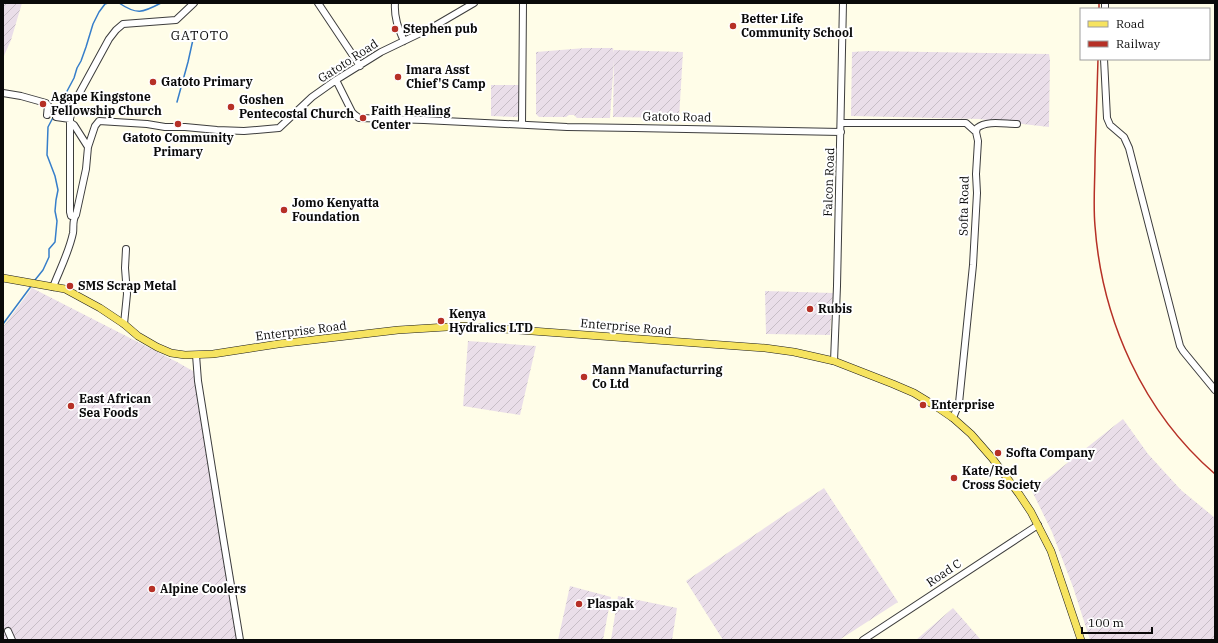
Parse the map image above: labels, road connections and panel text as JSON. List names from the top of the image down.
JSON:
{
  "streets": {
    "main road": ["Enterprise Road"],
    "street": [
      "Gatoto Road",
      "Falcon Road",
      "Softa Road",
      "Road C"
    ]
  },
  "crossings": [
    ["Gatoto Road", "Falcon Road"],
    ["Gatoto Road", "Enterprise Road"],
    ["Falcon Road", "Enterprise Road"],
    ["Softa Road", "Enterprise Road"],
    ["Enterprise Road", "Road C"]
  ],
  "districts": ["GATOTO"],
  "places": [
    "Better Life Community School",
    "Stephen pub",
    "Imara Asst Chief'S Camp",
    "Gatoto Primary",
    "Agape Kingstone Fellowship Church",
    "Goshen Pentecostal Church",
    "Faith Healing Center",
    "Gatoto Community Primary",
    "Jomo Kenyatta Foundation",
    "SMS Scrap Metal",
    "Rubis",
    "Kenya Hydralics LTD",
    "Mann Manufacturring Co Ltd",
    "Enterprise",
    "East African Sea Foods",
    "Softa Company",
    "Kate/Red Cross Society",
    "Alpine Coolers",
    "Plaspak"
  ],
  "legend": ["Road", "Railway"],
  "scale_bar": "100 m"
}
